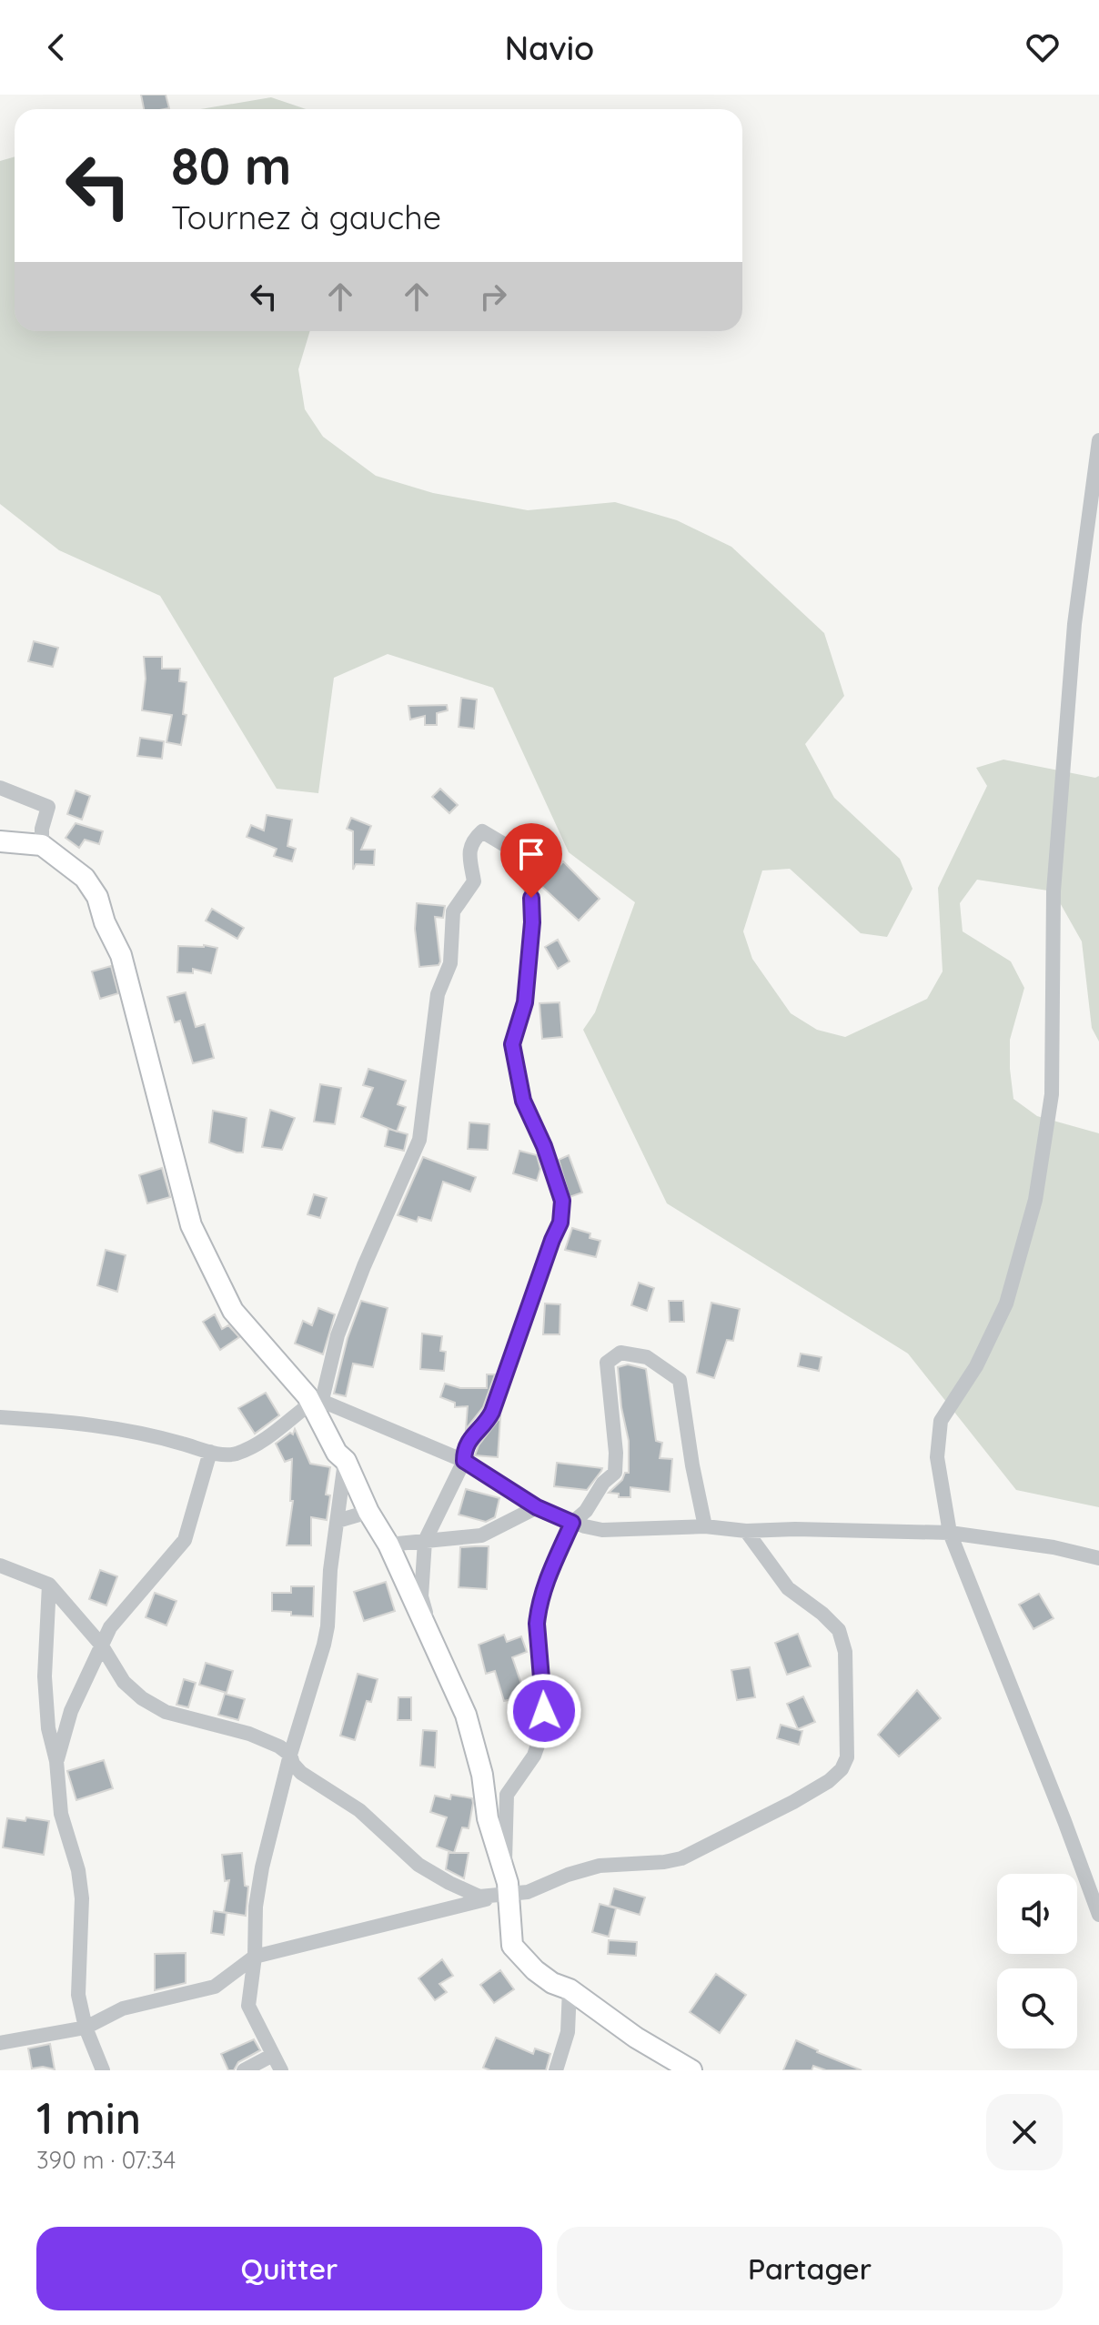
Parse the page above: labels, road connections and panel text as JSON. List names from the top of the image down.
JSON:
{
  "page": {
    "header": "Navio",
    "turn": ["80 m", "Tournez à gauche"],
    "heading": ["1 min", "390 m · 07:34"],
    "buttons": ["Quitter", "Partager"]
  }
}
